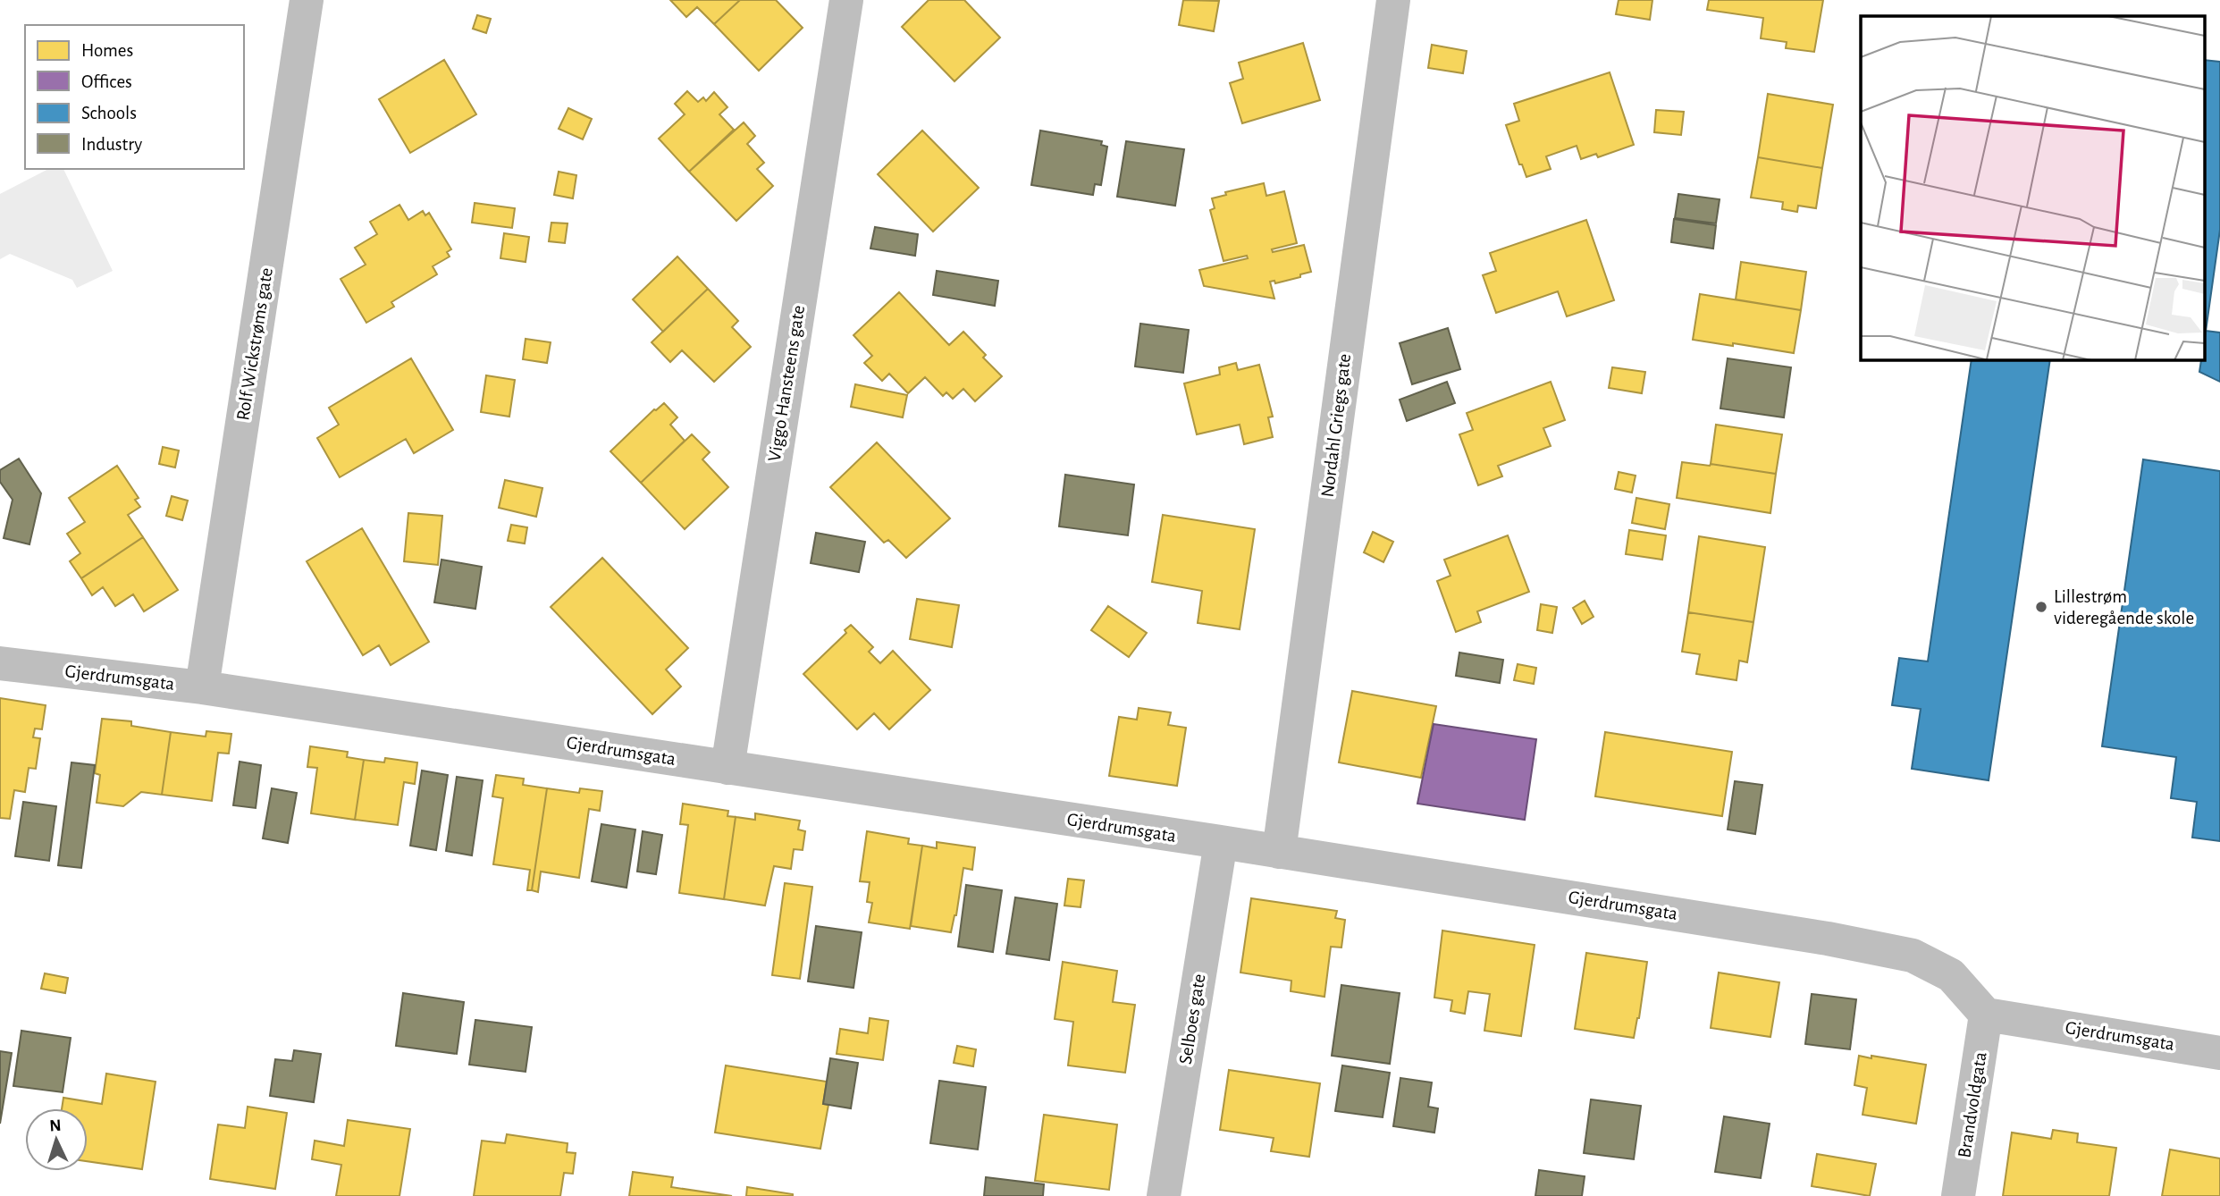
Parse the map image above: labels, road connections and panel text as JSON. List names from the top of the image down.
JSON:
{
  "streets": {
    "street": [
      "Rolf Wickstrøms gate",
      "Viggo Hansteens gate",
      "Nordahl Griegs gate",
      "Gjerdrumsgata",
      "Selboes gate",
      "Brandvoldgata"
    ]
  },
  "crossings": [
    ["Rolf Wickstrøms gate", "Gjerdrumsgata"],
    ["Viggo Hansteens gate", "Gjerdrumsgata"],
    ["Nordahl Griegs gate", "Gjerdrumsgata"],
    ["Gjerdrumsgata", "Selboes gate"],
    ["Gjerdrumsgata", "Brandvoldgata"]
  ],
  "places": ["Lillestrøm videregående skole"],
  "legend": [
    "Homes",
    "Offices",
    "Schools",
    "Industry"
  ],
  "north": "top"
}
